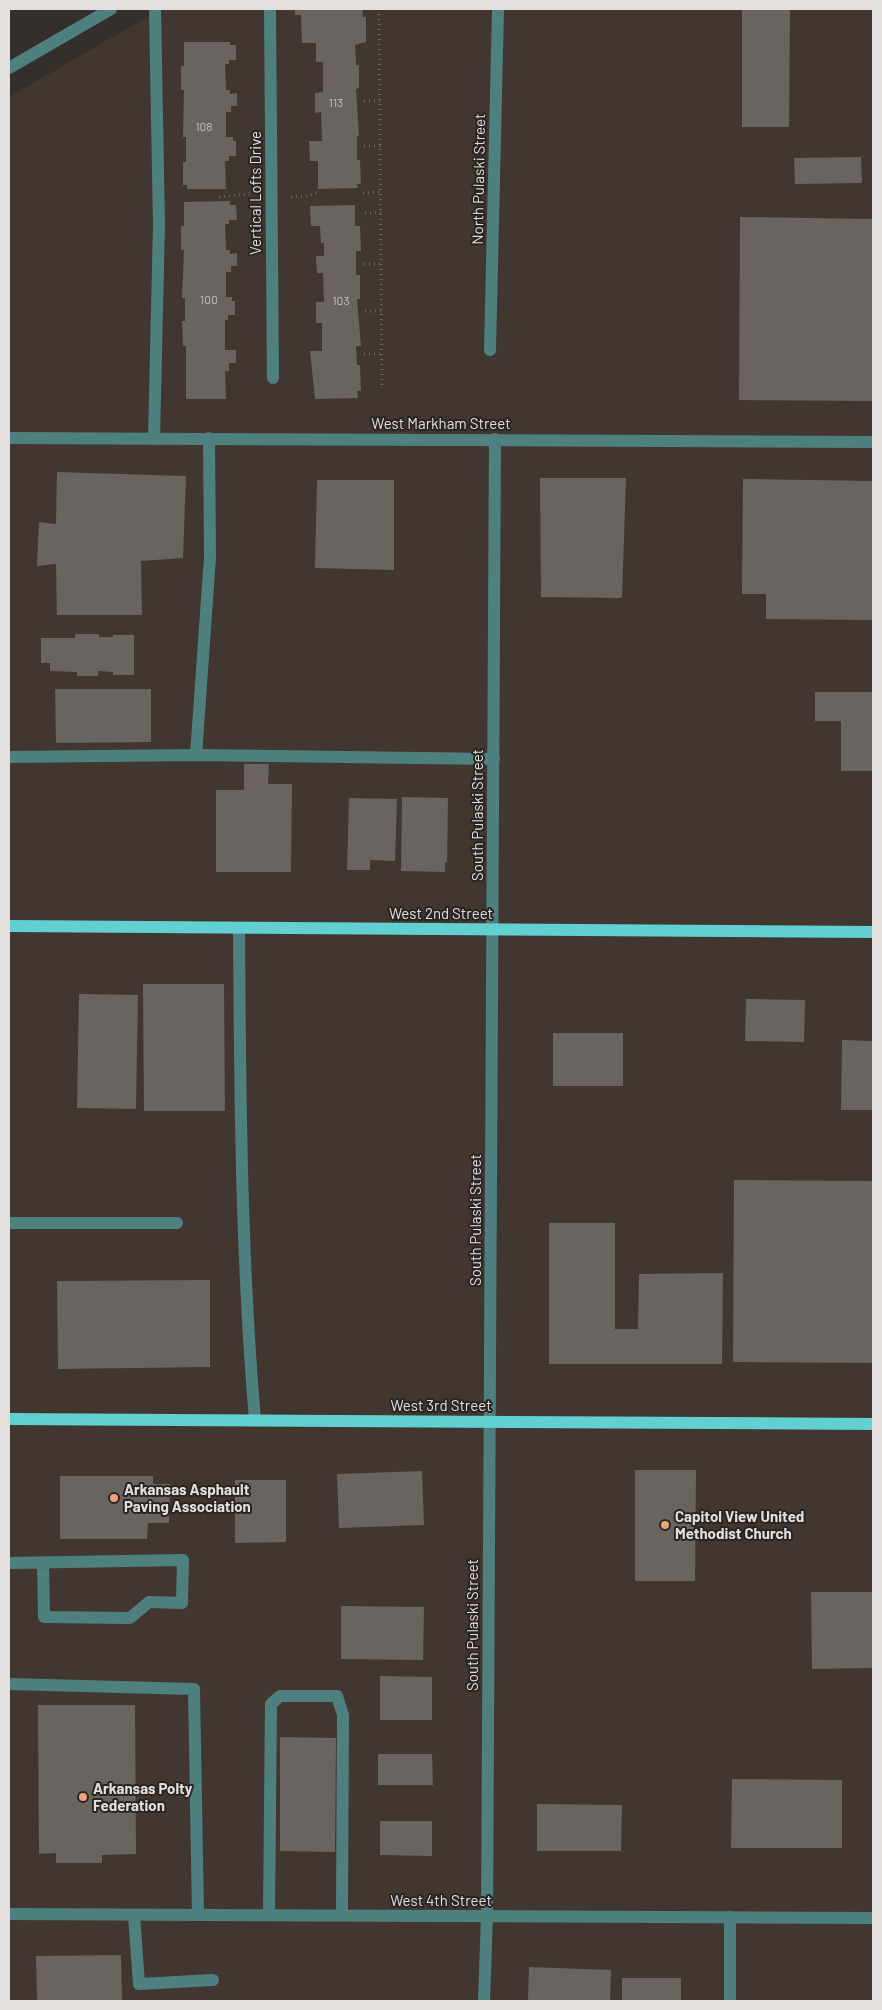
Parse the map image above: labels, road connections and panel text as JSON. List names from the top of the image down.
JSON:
{
  "streets": {
    "main road": ["West 2nd Street", "West 3rd Street"],
    "street": [
      "North Pulaski Street",
      "Vertical Lofts Drive",
      "West Markham Street",
      "South Pulaski Street",
      "West 4th Street"
    ]
  },
  "crossings": [
    ["West Markham Street", "South Pulaski Street"],
    ["South Pulaski Street", "West 2nd Street"],
    ["South Pulaski Street", "West 3rd Street"],
    ["South Pulaski Street", "West 4th Street"]
  ],
  "places": ["Arkansas Asphault Paving Association", "Capitol View United Methodist Church", "Arkansas Polty Federation"],
  "house_numbers": [
    "113",
    "108",
    "100",
    "103"
  ]
}
